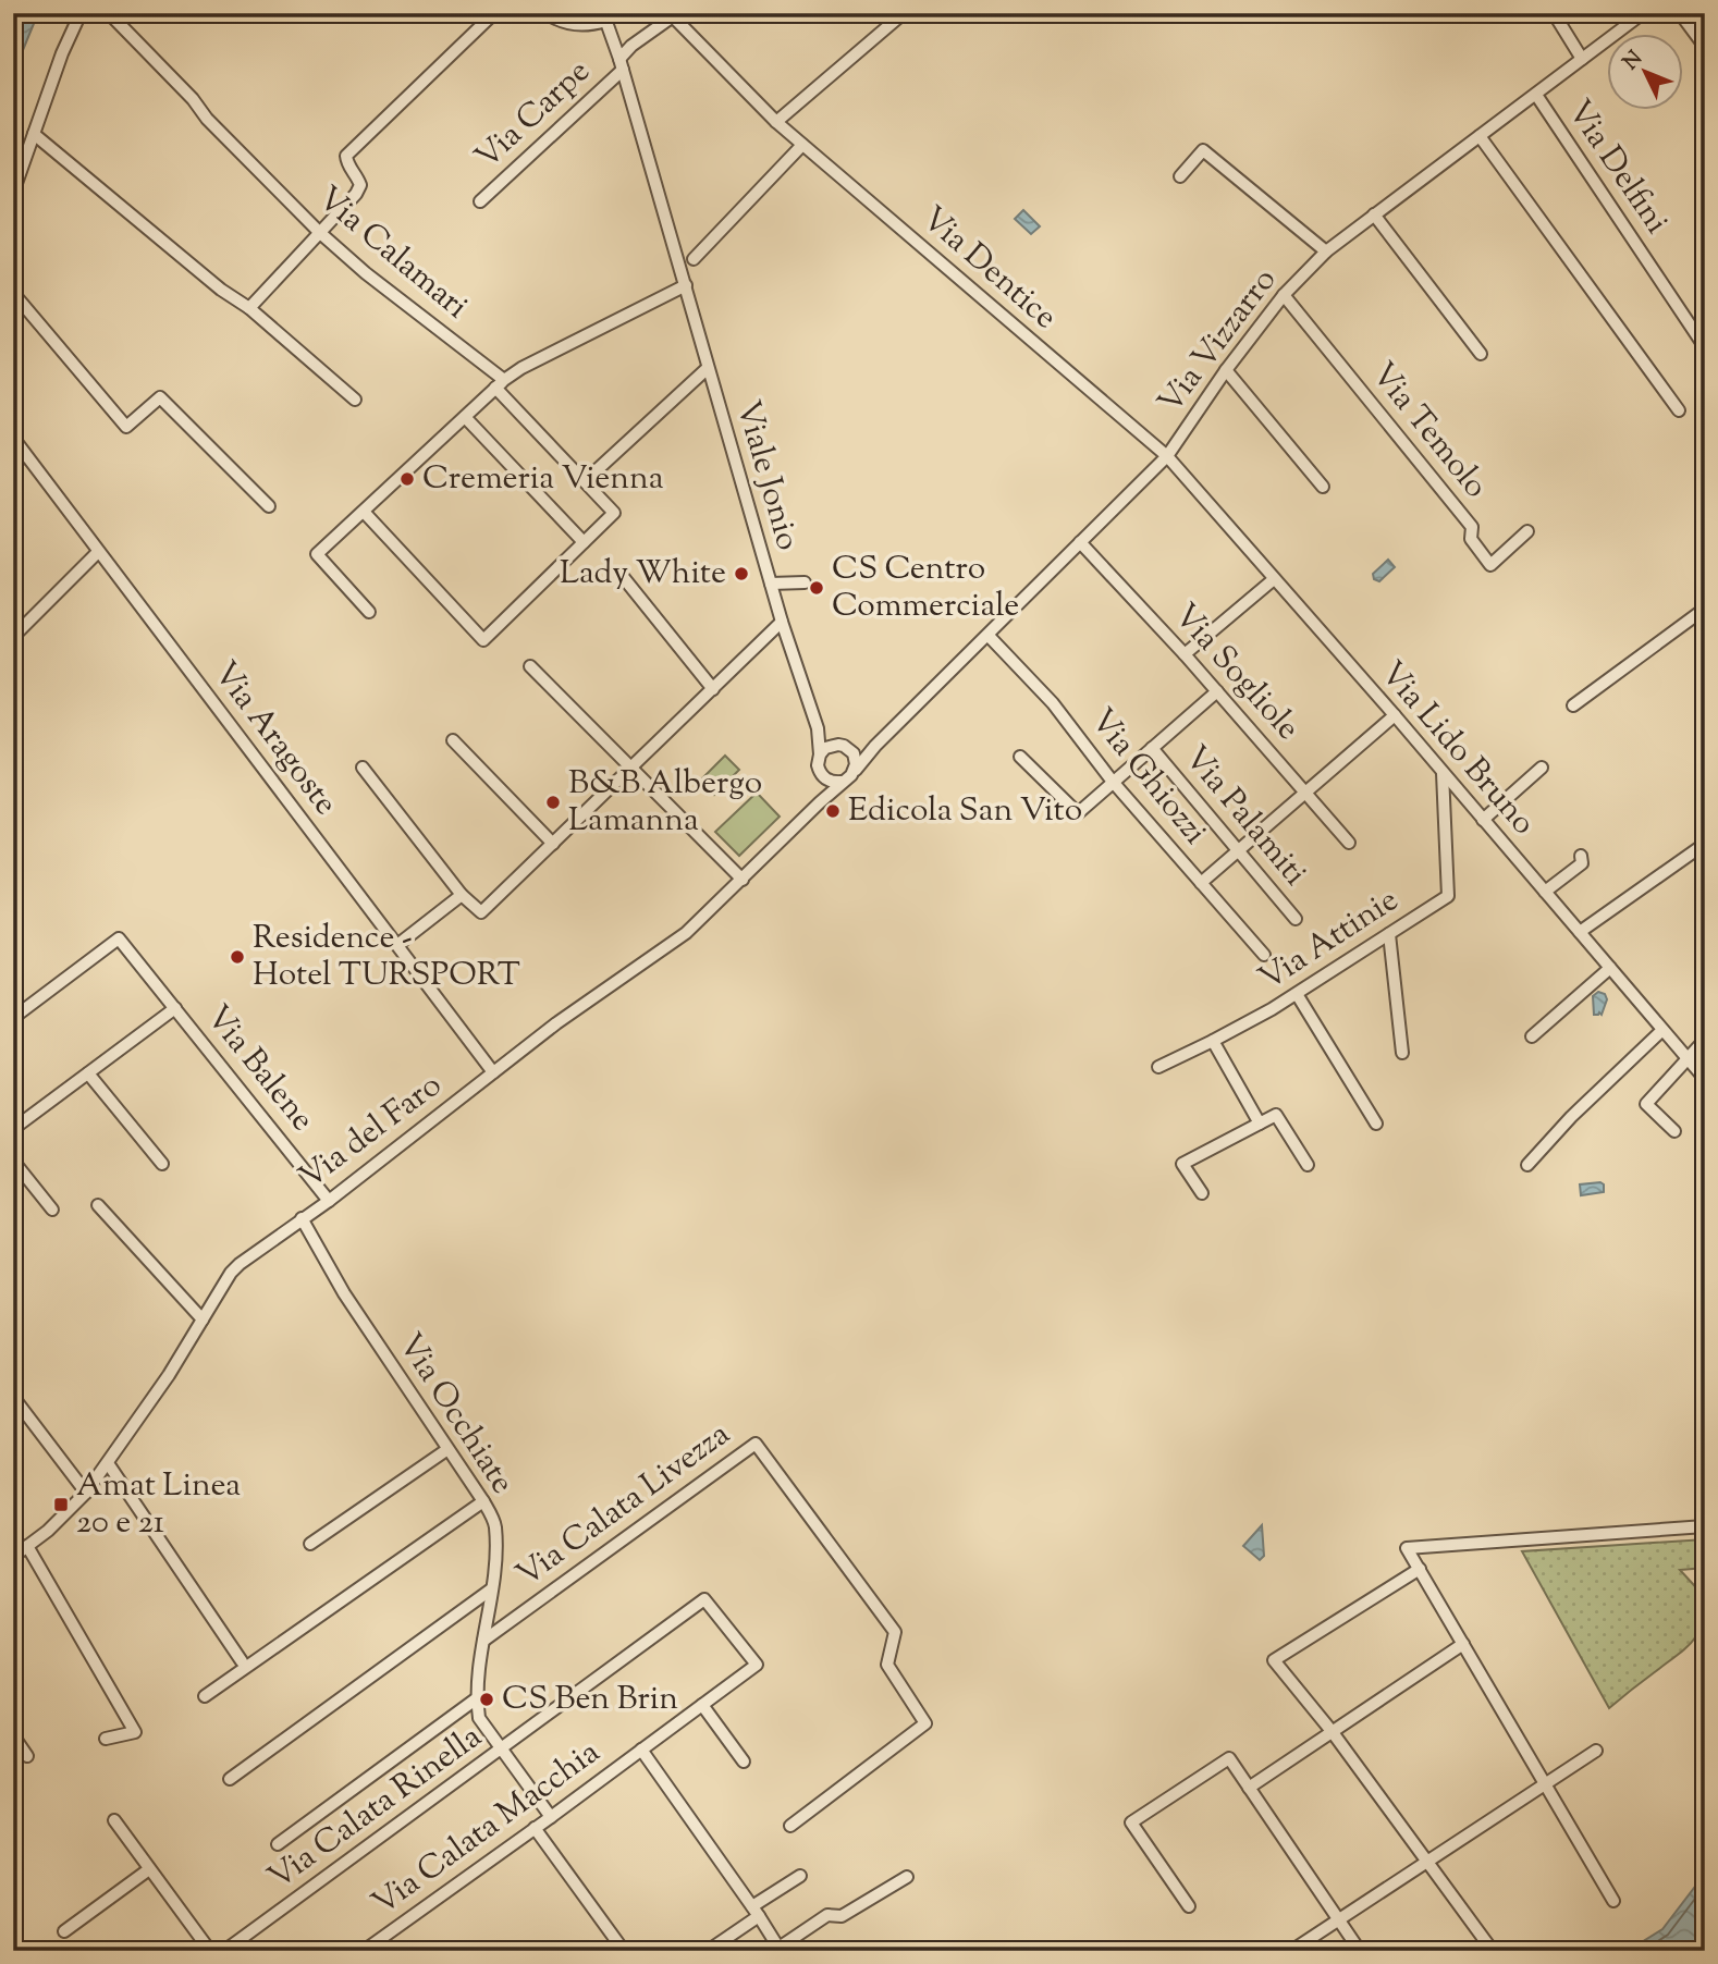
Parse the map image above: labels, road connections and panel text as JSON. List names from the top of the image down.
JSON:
{
  "streets": {
    "street": [
      "Via Carpe",
      "Via Delfini",
      "Via Calamari",
      "Via Dentice",
      "Via Vizzarro",
      "Via Temolo",
      "Viale Jonio",
      "Via Sogliole",
      "Via Aragoste",
      "Via Lido Bruno",
      "Via Ghiozzi",
      "Via Palamiti",
      "Via Attinie",
      "Via Balene",
      "Via del Faro",
      "Via Occhiate",
      "Via Calata Livezza",
      "Via Calata Rinella",
      "Via Calata Macchia"
    ]
  },
  "crossings": [
    ["Via Carpe", "Via Dentice"],
    ["Via Carpe", "Viale Jonio"],
    ["Via Delfini", "Via Vizzarro"],
    ["Via Dentice", "Via Vizzarro"],
    ["Via Dentice", "Viale Jonio"],
    ["Via Dentice", "Via Lido Bruno"],
    ["Via Vizzarro", "Via Temolo"],
    ["Via Vizzarro", "Viale Jonio"],
    ["Via Vizzarro", "Via Sogliole"],
    ["Via Vizzarro", "Via Lido Bruno"],
    ["Via Vizzarro", "Via Ghiozzi"],
    ["Via Vizzarro", "Via del Faro"],
    ["Viale Jonio", "Via del Faro"],
    ["Via Aragoste", "Via del Faro"],
    ["Via Lido Bruno", "Via Attinie"],
    ["Via Balene", "Via del Faro"],
    ["Via del Faro", "Via Occhiate"],
    ["Via Occhiate", "Via Calata Livezza"],
    ["Via Occhiate", "Via Calata Rinella"],
    ["Via Occhiate", "Via Calata Macchia"],
    ["Via Calata Rinella", "Via Calata Macchia"]
  ],
  "places": {
    "other": [
      "Cremeria Vienna",
      "Lady White",
      "CS Centro Commerciale",
      "B&B Albergo Lamanna",
      "Edicola San Vito",
      "Residence - Hotel TURSPORT",
      "CS Ben Brin"
    ],
    "transit": ["Amat Linea 20 e 21"]
  },
  "north": "top left"
}
